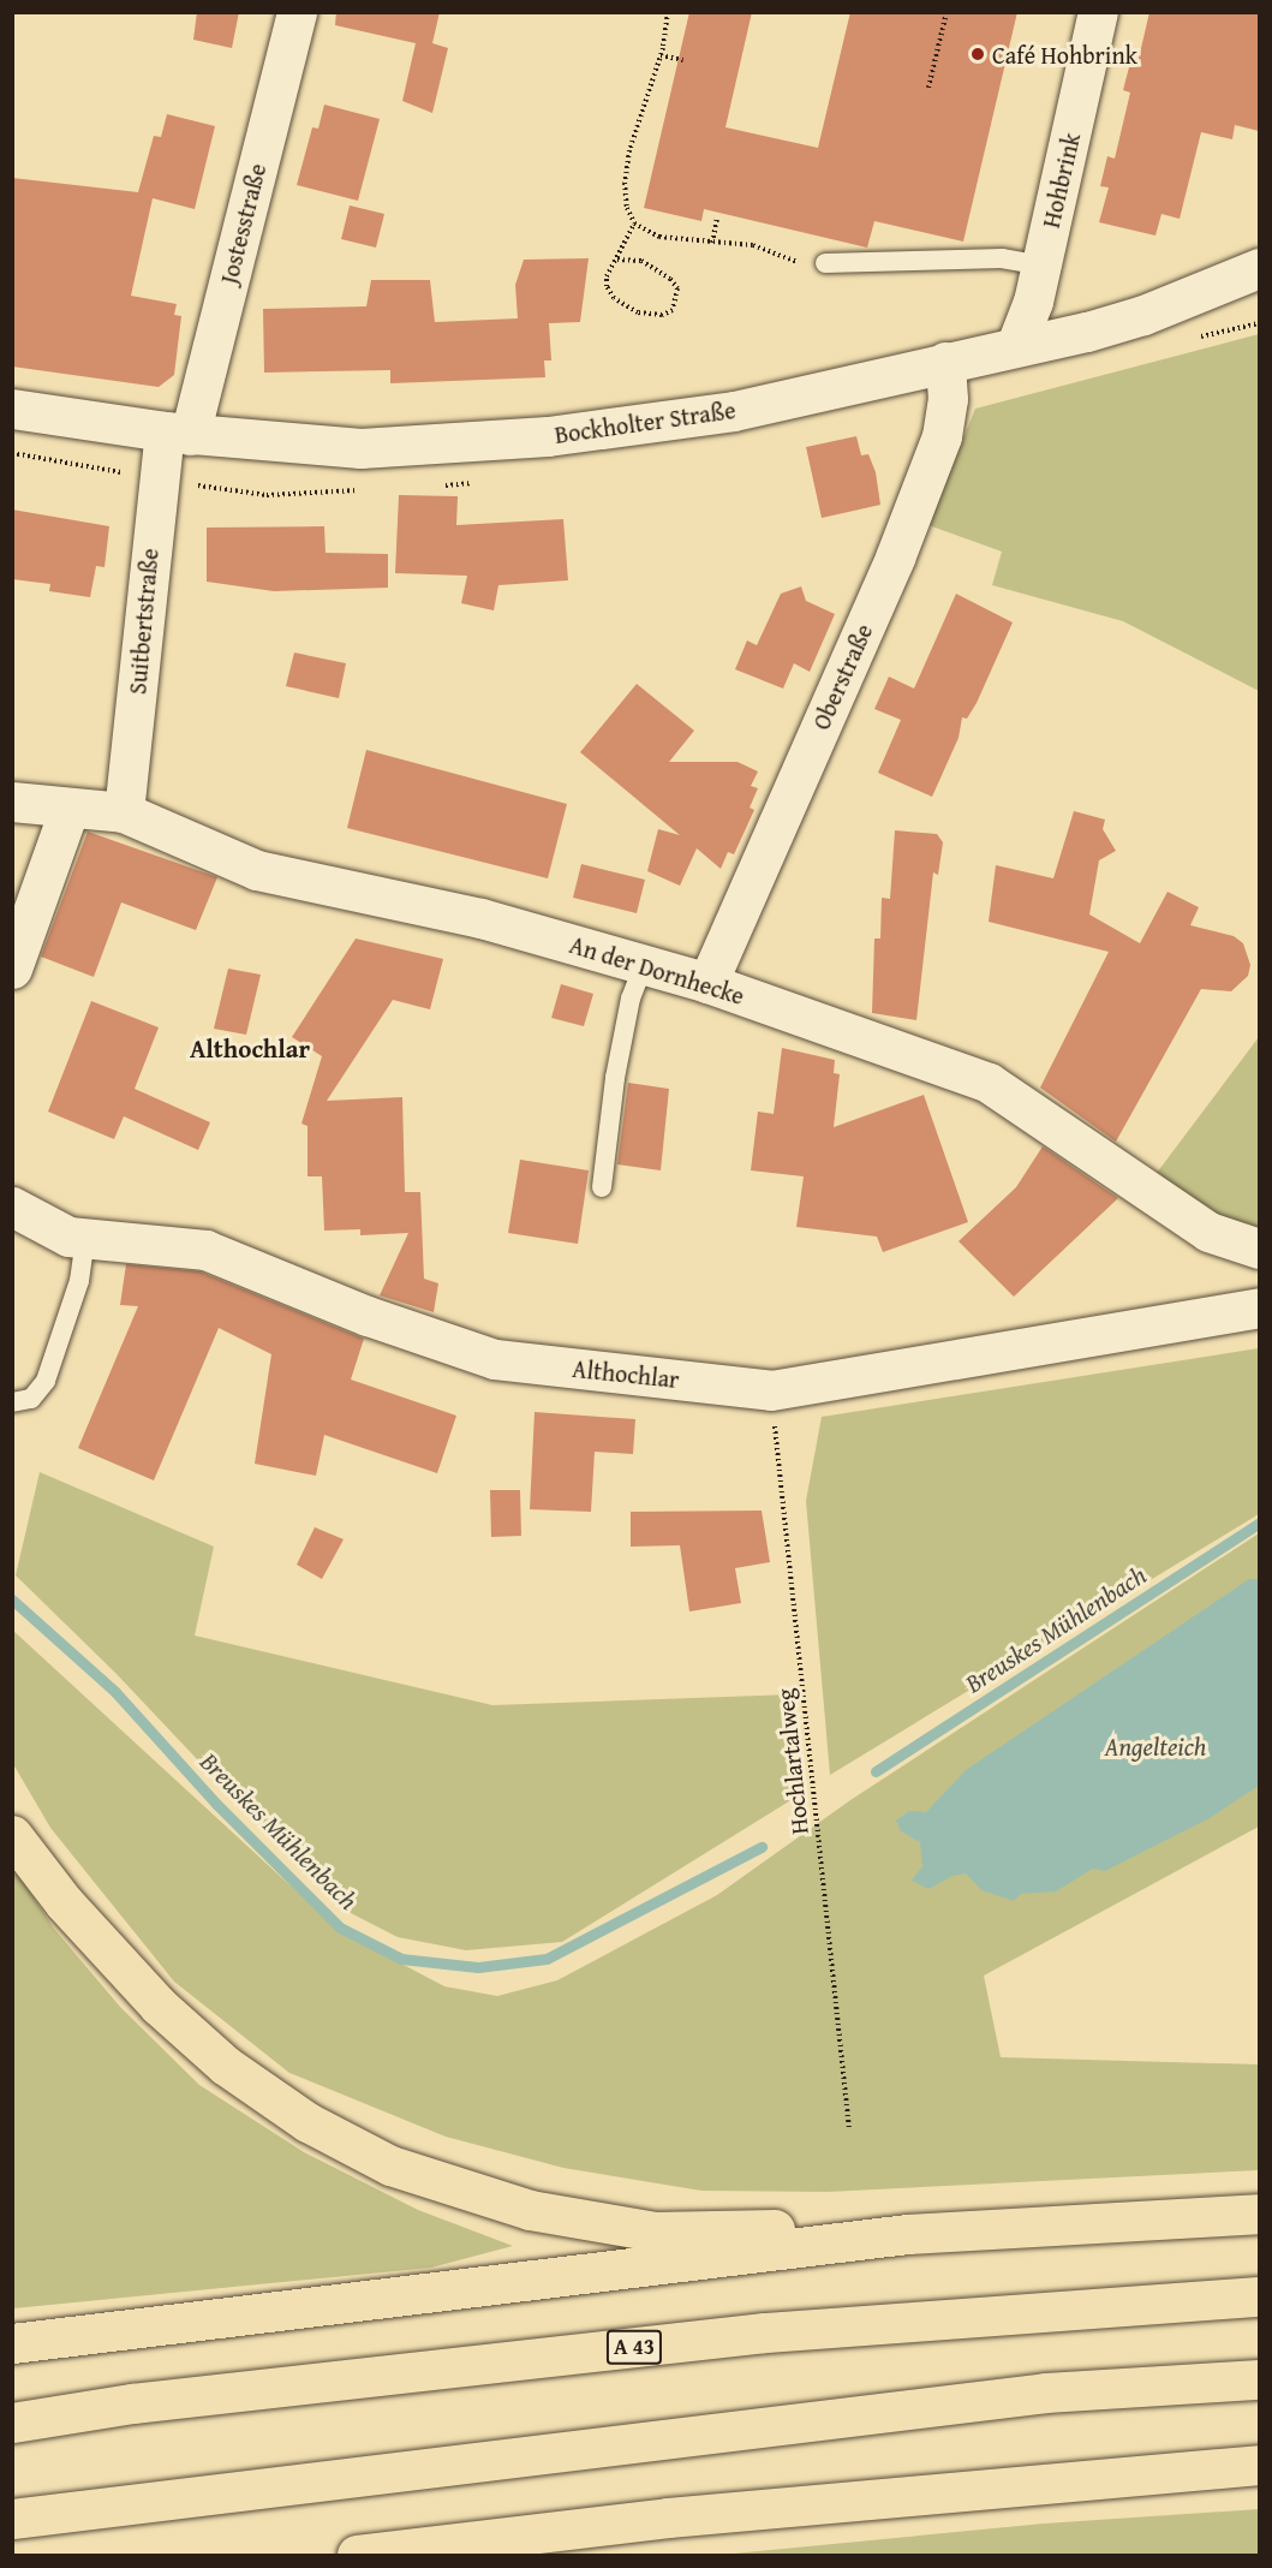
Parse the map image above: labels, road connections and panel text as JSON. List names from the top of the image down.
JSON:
{
  "streets": {
    "highway": ["A 43"],
    "street": [
      "Hohbrink",
      "Jostesstraße",
      "Bockholter Straße",
      "Suitbertstraße",
      "Oberstraße",
      "An der Dornhecke",
      "Althochlar"
    ],
    "path": ["Hochlartalweg"]
  },
  "crossings": [
    ["Hohbrink", "Bockholter Straße"],
    ["Jostesstraße", "Bockholter Straße"],
    ["Jostesstraße", "Suitbertstraße"],
    ["Bockholter Straße", "Suitbertstraße"],
    ["Bockholter Straße", "Oberstraße"],
    ["Suitbertstraße", "An der Dornhecke"],
    ["Oberstraße", "An der Dornhecke"],
    ["Althochlar", "Hochlartalweg"]
  ],
  "districts": ["Althochlar"],
  "water": ["Breuskes Mühlenbach", "Angelteich"],
  "places": ["Café Hohbrink"]
}
